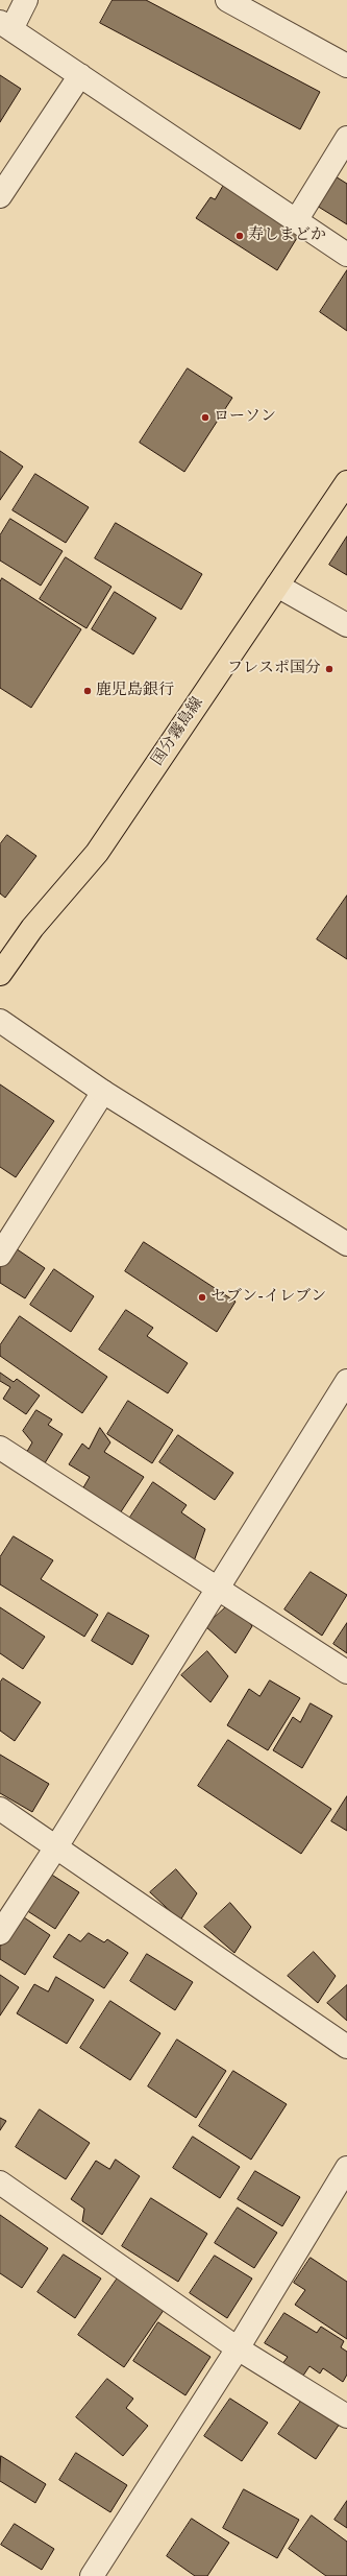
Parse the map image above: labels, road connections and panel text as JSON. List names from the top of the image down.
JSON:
{
  "streets": {
    "main road": ["国分霧島線"]
  },
  "places": [
    "寿しまどか",
    "ローソン",
    "フレスポ国分",
    "鹿児島銀行",
    "セブン-イレブン"
  ]
}
